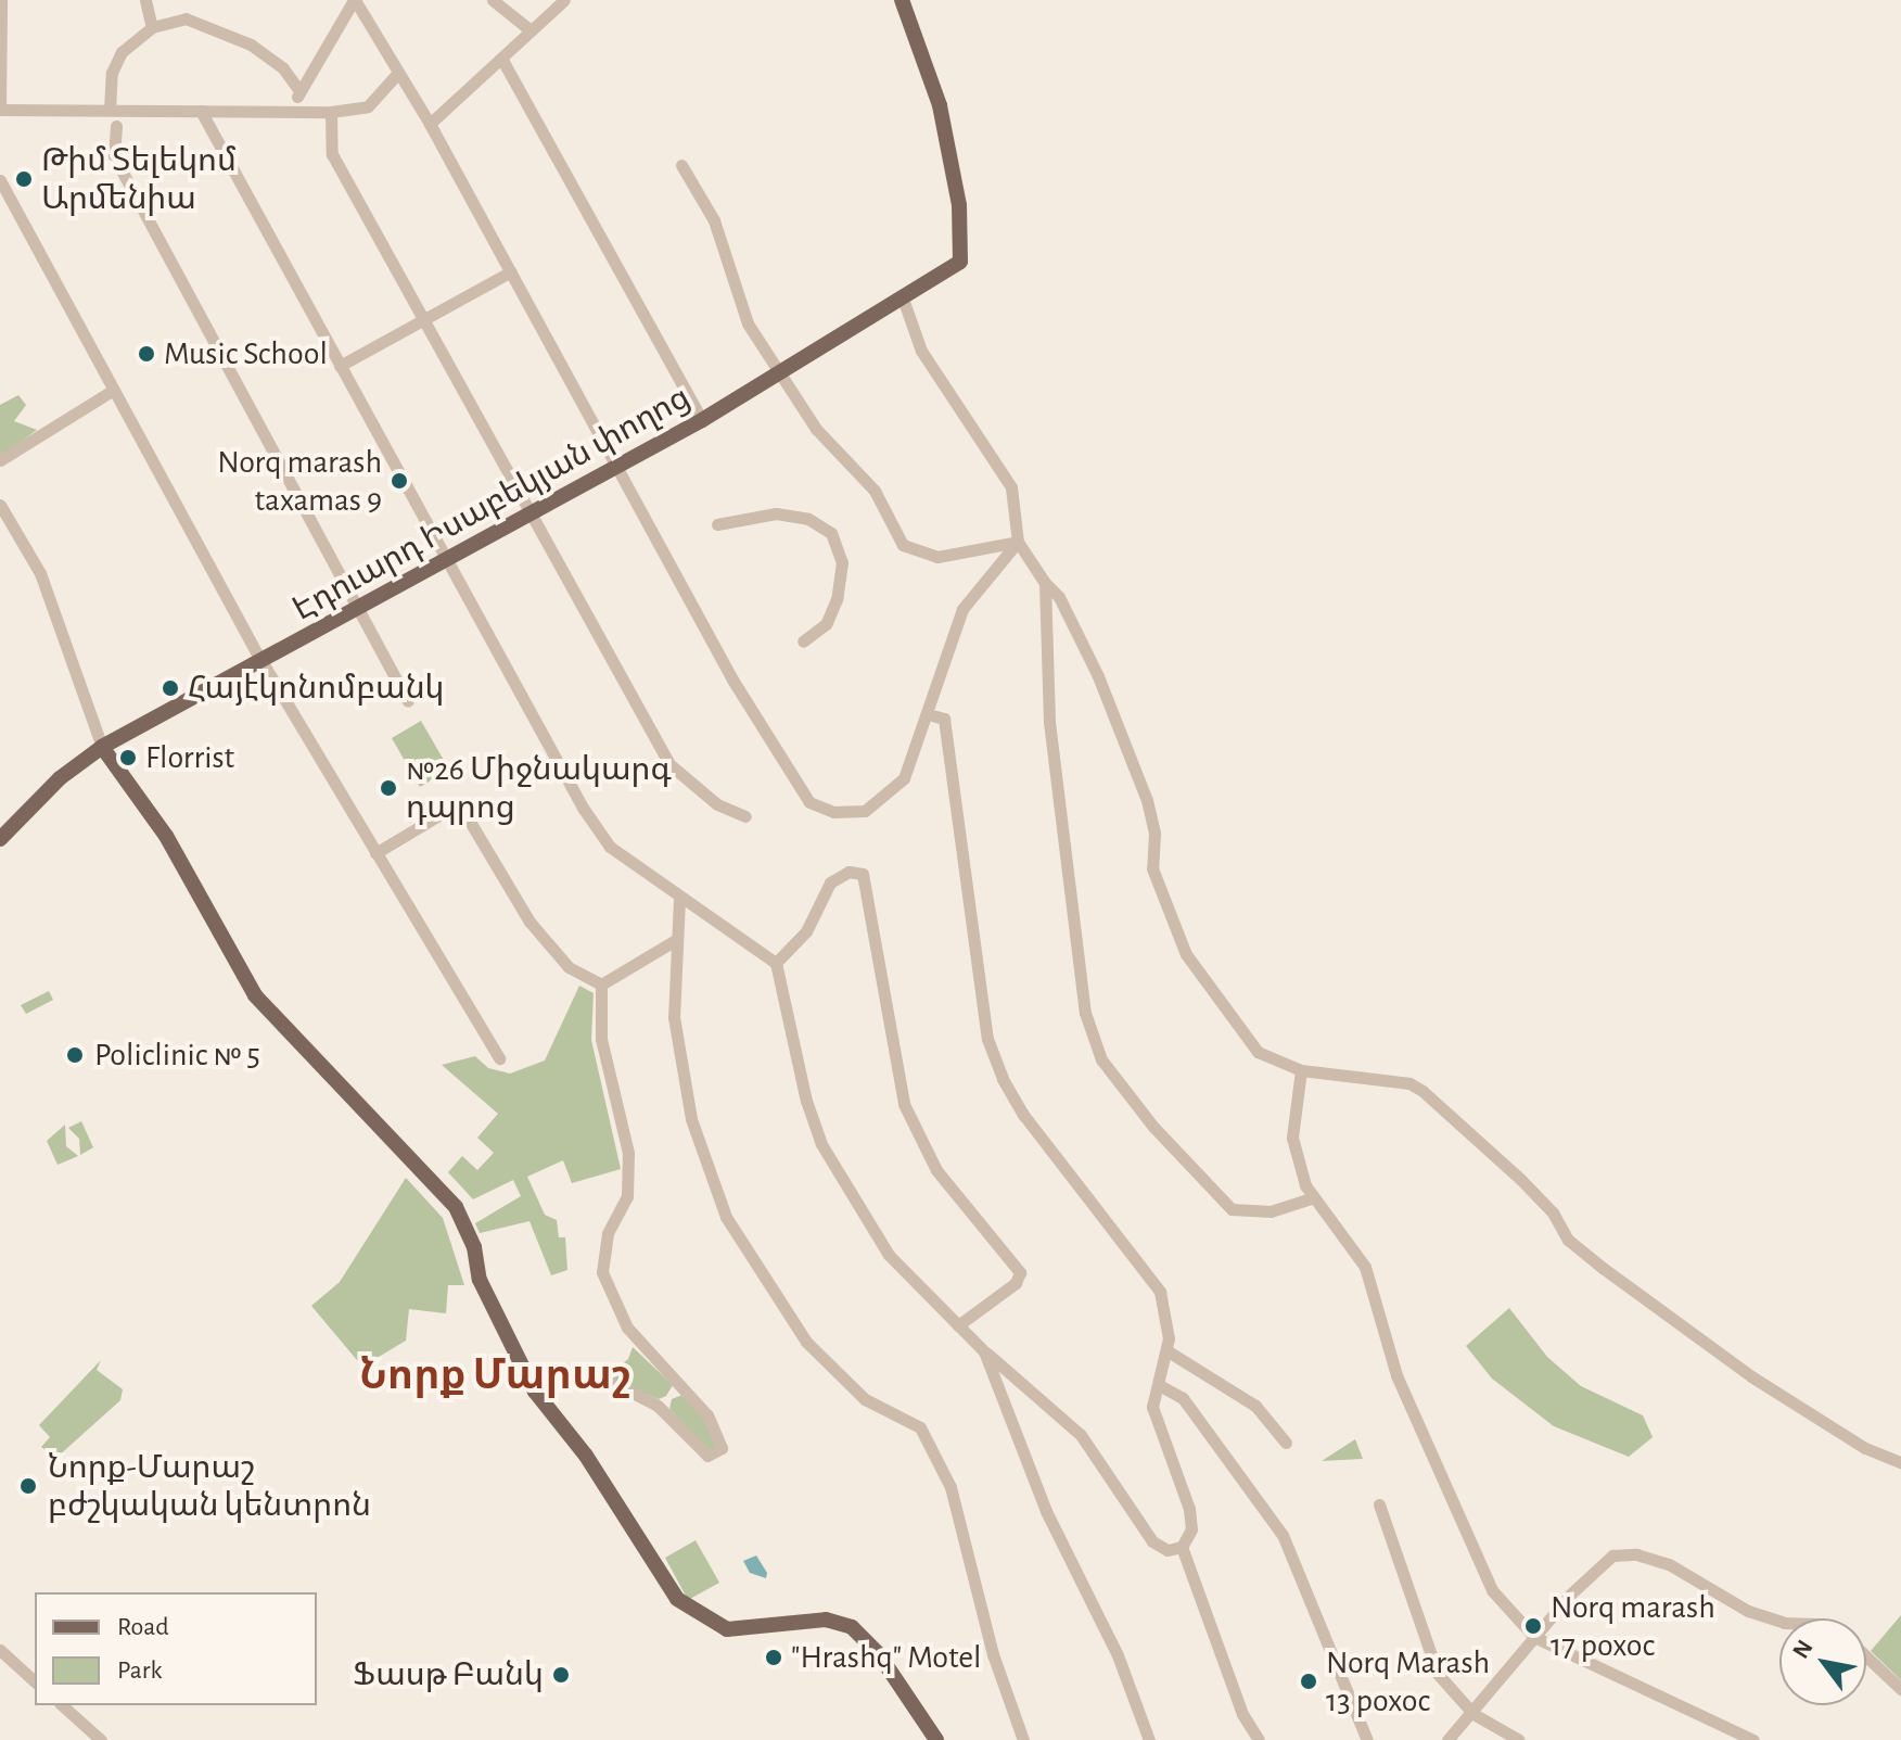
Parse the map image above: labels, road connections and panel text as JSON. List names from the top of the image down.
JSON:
{
  "streets": {
    "main road": ["Էդուարդ Իսաբեկյան փողոց"]
  },
  "districts": ["Նորք Մարաշ"],
  "places": [
    "Թիմ Տելեկոմ Արմենիա",
    "Music School",
    "Norq marash taxamas 9",
    "Հայէկոնոմբանկ",
    "Florrist",
    "№26 Միջնակարգ դպրոց",
    "Policlinic № 5",
    "Նորք-Մարաշ բժշկական կենտրոն",
    "Norq marash 17 poxoc",
    "\"Hrashq\" Motel",
    "Ֆասթ Բանկ",
    "Norq Marash 13 poxoc"
  ],
  "legend": ["Road", "Park"],
  "north": "top left"
}
